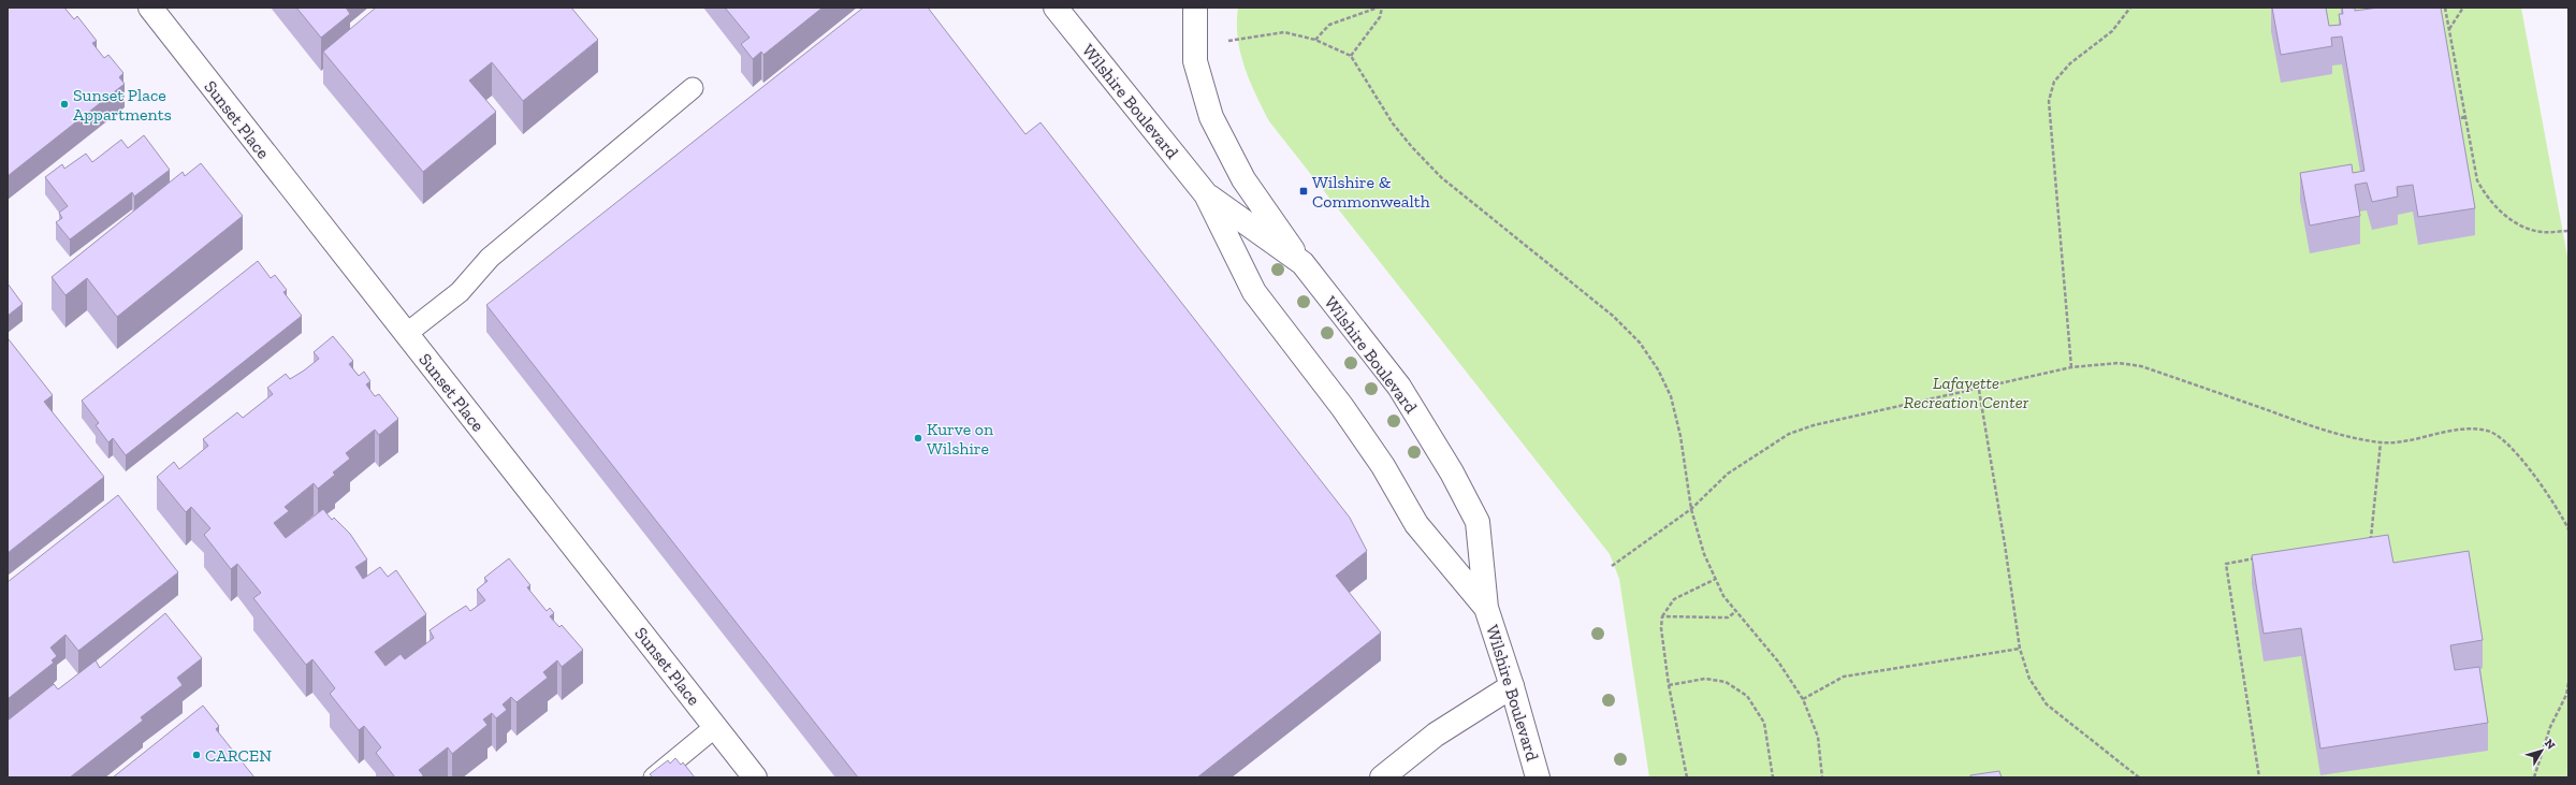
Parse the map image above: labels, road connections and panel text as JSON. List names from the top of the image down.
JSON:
{
  "streets": {
    "main road": ["Wilshire Boulevard", "Sunset Place"]
  },
  "parks": ["Lafayette Recreation Center"],
  "places": {
    "other": ["Sunset Place Appartments", "Kurve on Wilshire", "CARCEN"],
    "transit": ["Wilshire & Commonwealth"]
  },
  "north": "top right"
}
